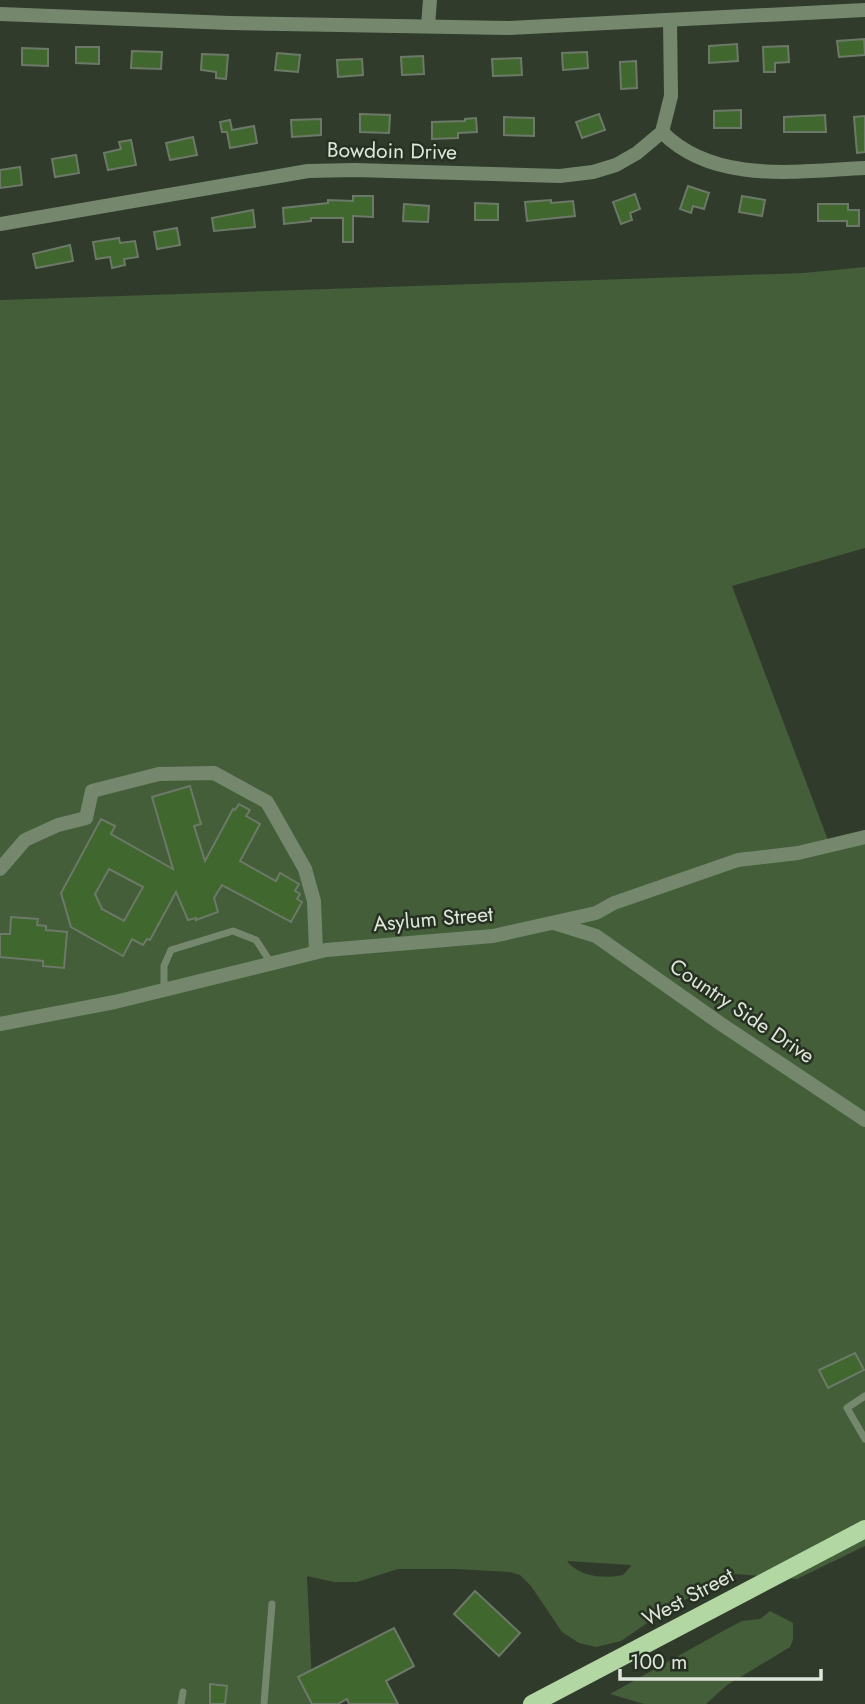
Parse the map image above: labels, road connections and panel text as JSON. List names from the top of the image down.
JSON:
{
  "streets": {
    "main road": ["West Street"],
    "street": ["Bowdoin Drive", "Asylum Street", "Country Side Drive"]
  },
  "crossings": [
    ["Asylum Street", "Country Side Drive"]
  ],
  "scale_bar": "100 m"
}
